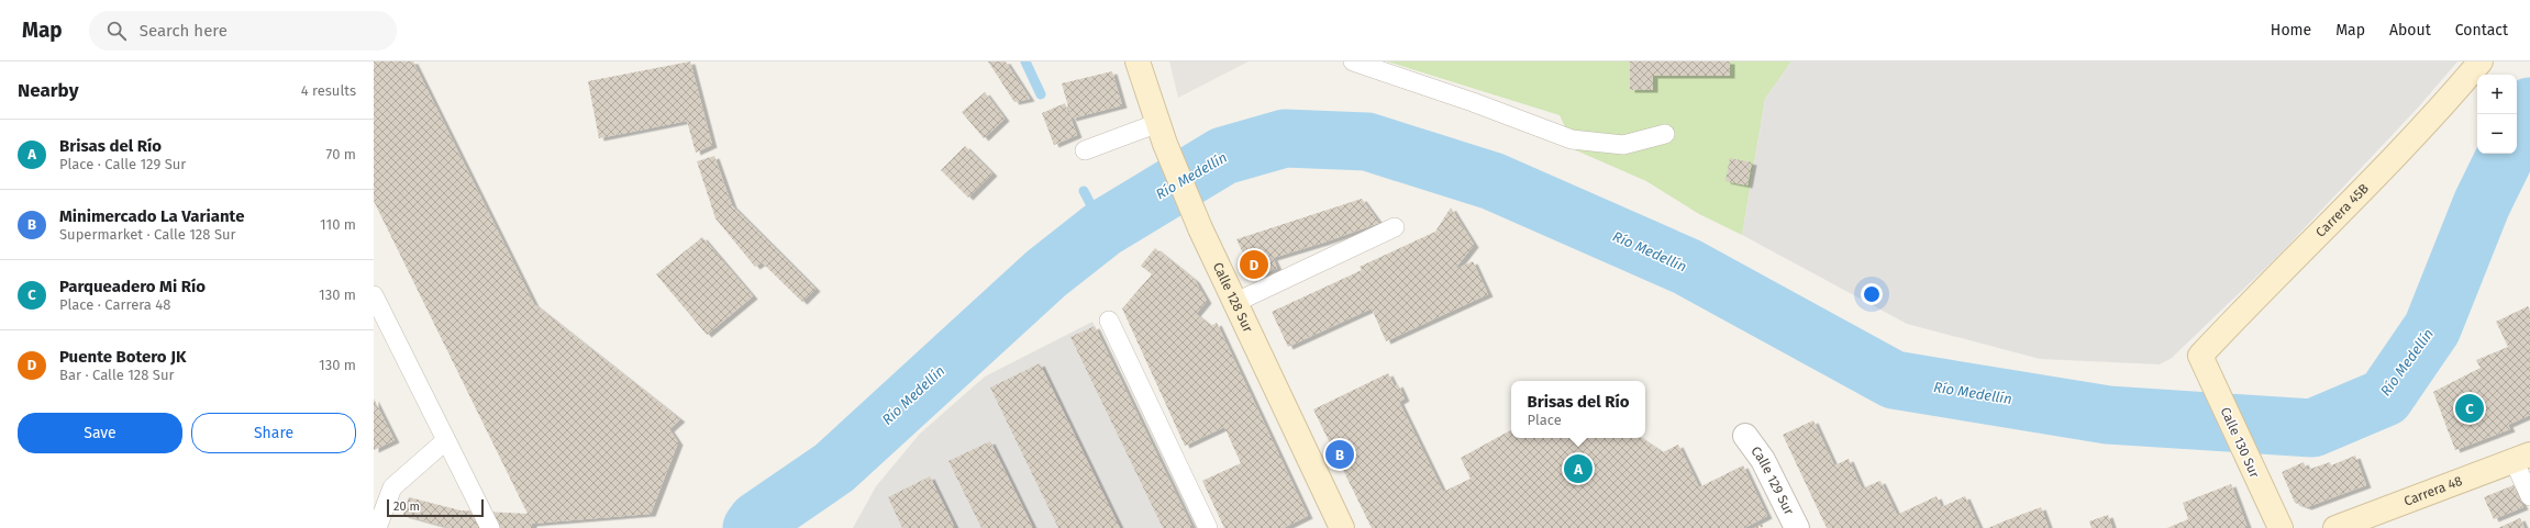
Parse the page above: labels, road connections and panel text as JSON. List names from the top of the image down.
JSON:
{
  "streets": {
    "street": [
      "Carrera 45B",
      "Calle 128 Sur",
      "Calle 130 Sur",
      "Calle 129 Sur",
      "Carrera 48"
    ]
  },
  "crossings": [
    ["Carrera 45B", "Calle 130 Sur"]
  ],
  "water": ["Río Medellín"],
  "scale_bar": "20 m",
  "page": {
    "header": "Map",
    "search": "Search here",
    "nav": [
      "Home",
      "Map",
      "About",
      "Contact"
    ],
    "heading": ["Nearby", "4 results"],
    "map_buttons": ["+", "−"],
    "list": [
      {
        "mark": "A",
        "name": "Brisas del Río",
        "note": "Place · Calle 129 Sur",
        "value": "70 m"
      },
      {
        "mark": "B",
        "name": "Minimercado La Variante",
        "note": "Supermarket · Calle 128 Sur",
        "value": "110 m"
      },
      {
        "mark": "C",
        "name": "Parqueadero Mi Río",
        "note": "Place · Carrera 48",
        "value": "130 m"
      },
      {
        "mark": "D",
        "name": "Puente Botero JK",
        "note": "Bar · Calle 128 Sur",
        "value": "130 m"
      }
    ],
    "pins": [
      "D",
      "C",
      "B",
      "A"
    ],
    "popup": ["Brisas del Río", "Place"],
    "buttons": ["Save", "Share"],
    "scale": "20 m"
  }
}
